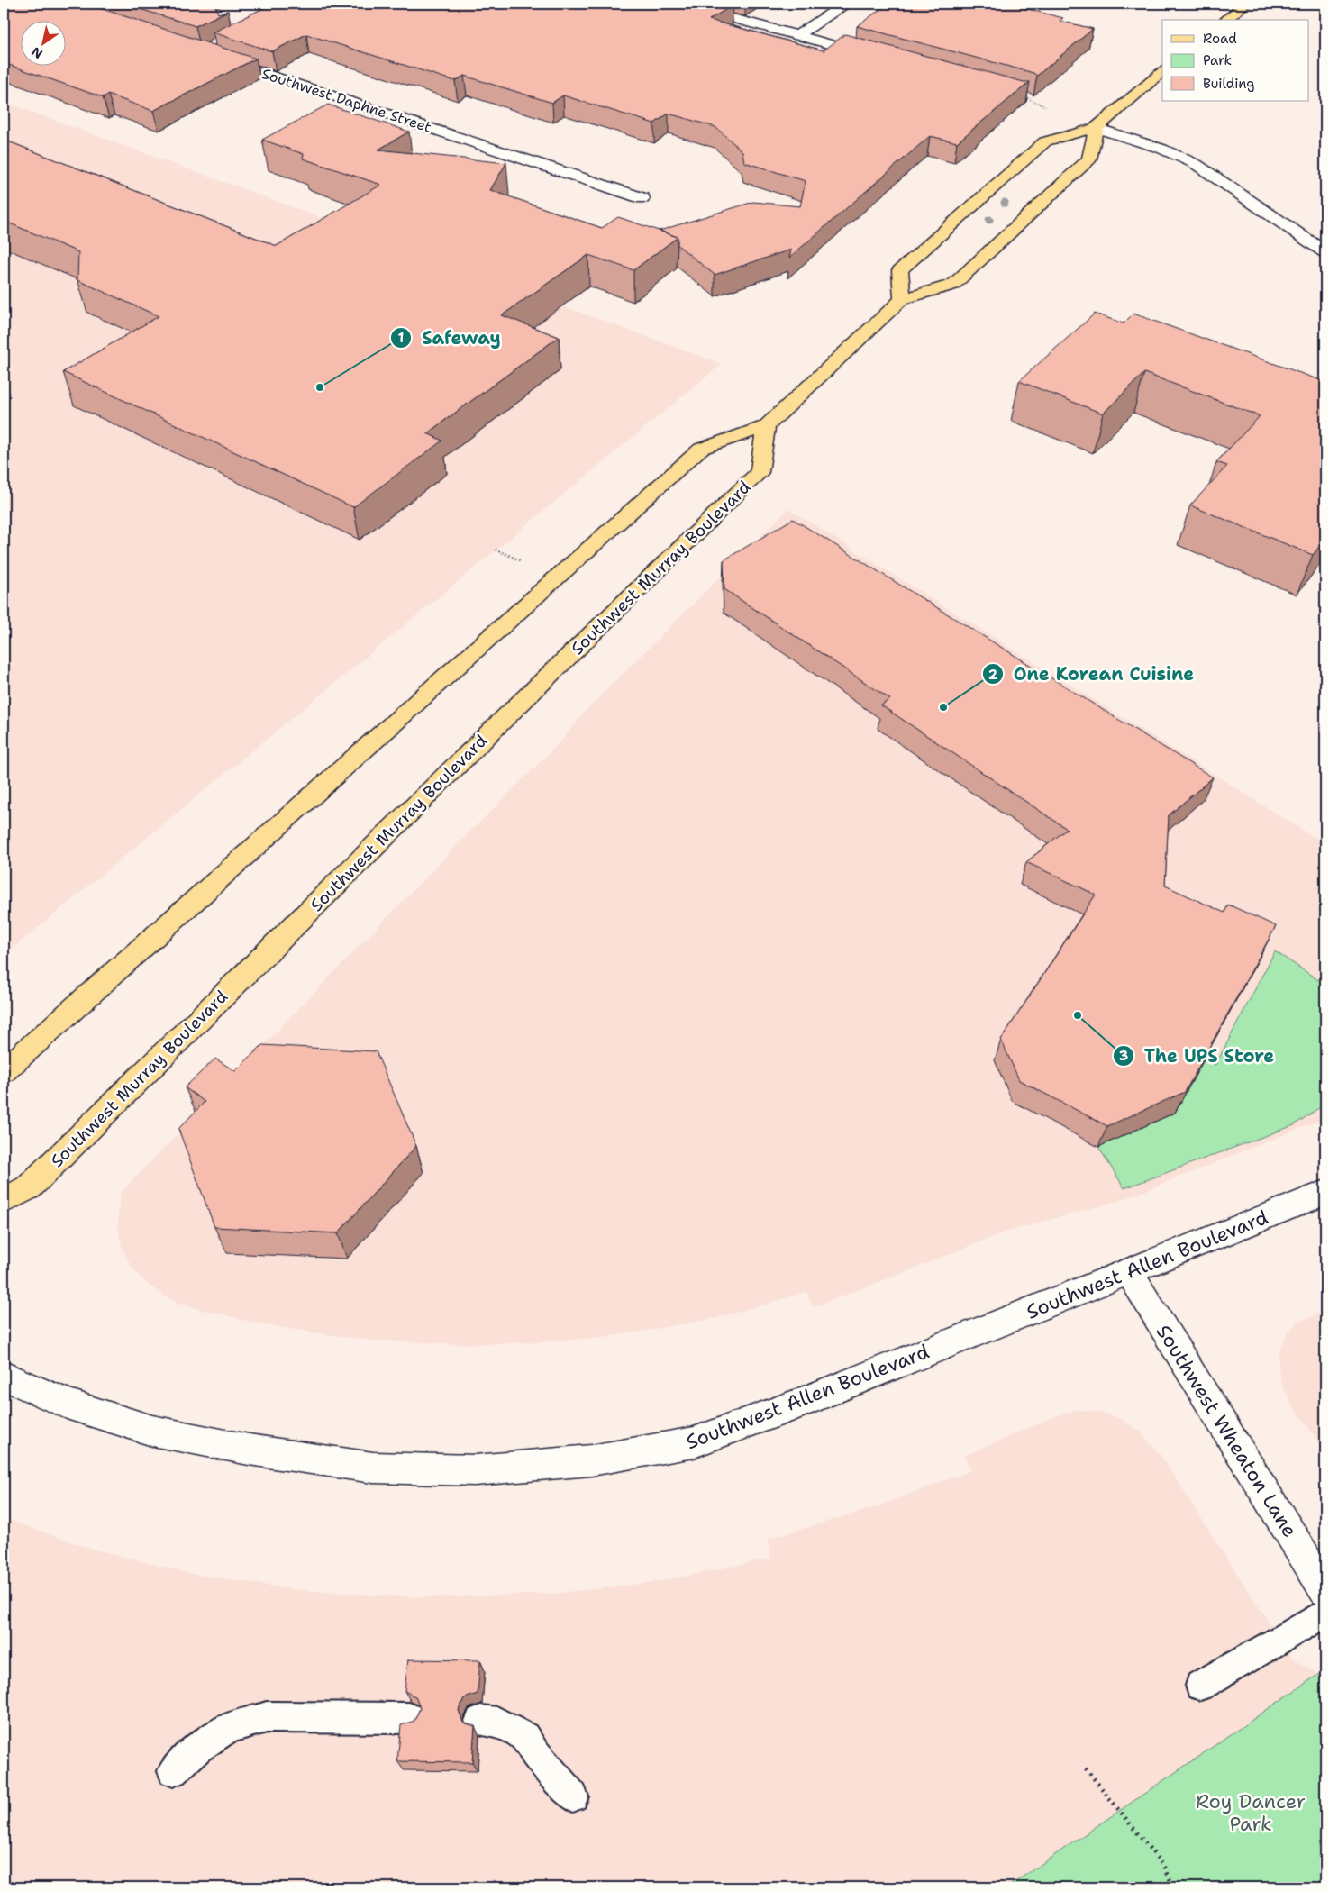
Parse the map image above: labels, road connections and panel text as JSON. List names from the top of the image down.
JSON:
{
  "streets": {
    "main road": ["Southwest Murray Boulevard"],
    "street": ["Southwest Daphne Street", "Southwest Allen Boulevard", "Southwest Wheaton Lane"]
  },
  "crossings": [
    ["Southwest Allen Boulevard", "Southwest Wheaton Lane"]
  ],
  "parks": ["Roy Dancer Park"],
  "places": ["Safeway", "One Korean Cuisine", "The UPS Store"],
  "legend": ["Road", "Park", "Building"],
  "north": "bottom left"
}
